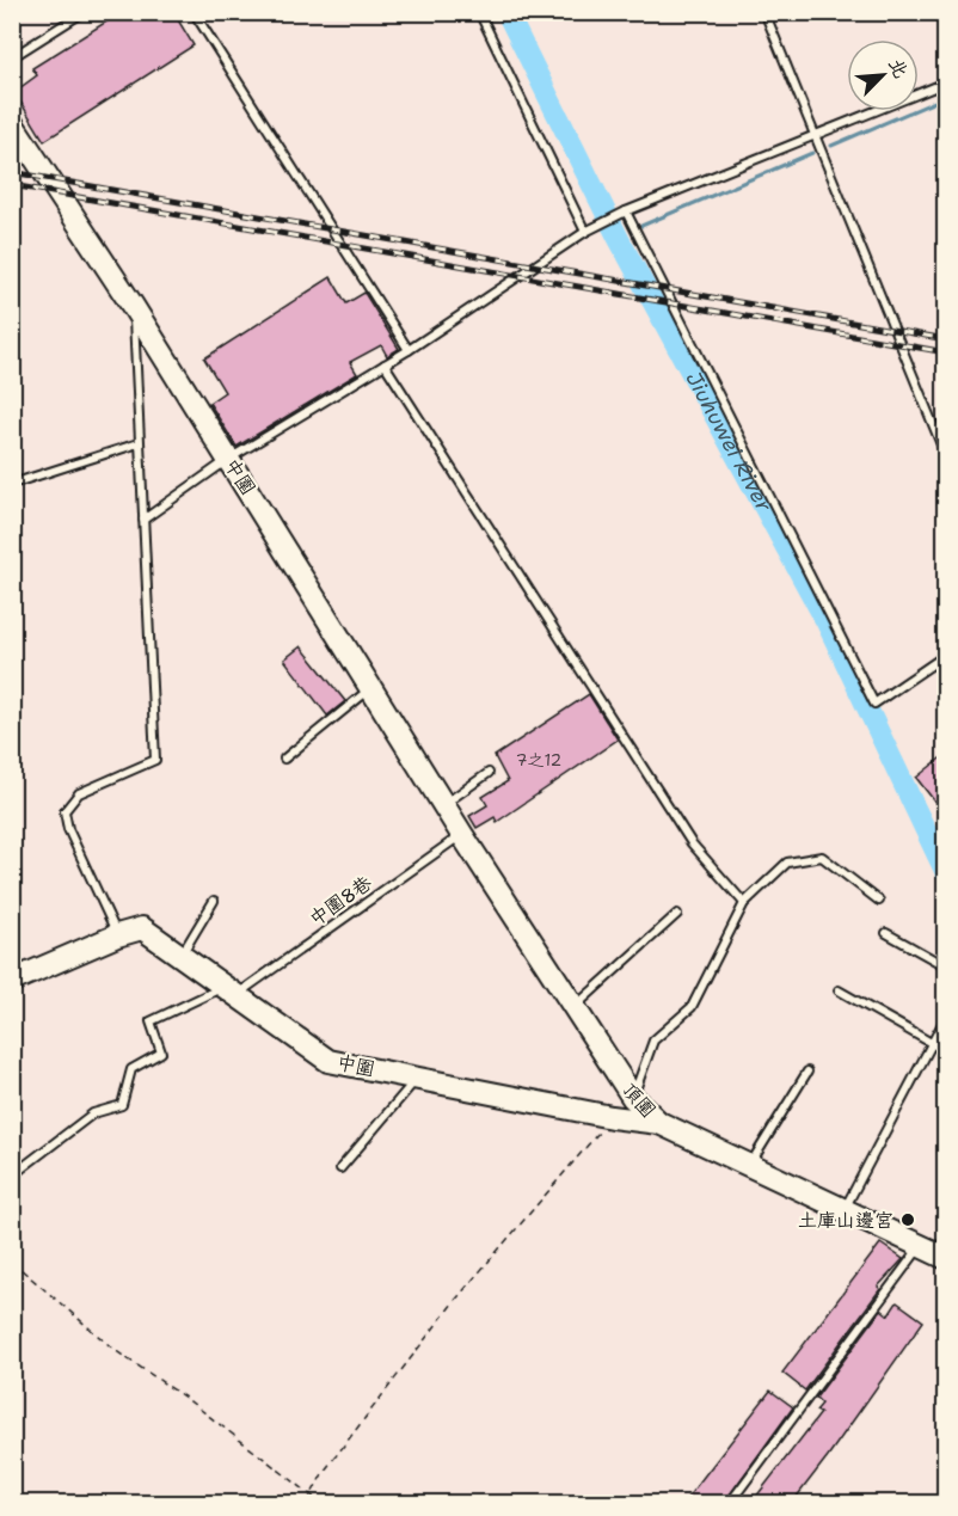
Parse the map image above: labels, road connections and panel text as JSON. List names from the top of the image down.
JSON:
{
  "streets": {
    "street": ["中圍", "頂圍"],
    "lane": ["中圍8巷"]
  },
  "crossings": [
    ["中圍", "中圍8巷"],
    ["中圍", "頂圍"],
    ["中圍8巷", "頂圍"]
  ],
  "water": ["Jiuhuwei River"],
  "places": ["土庫山邊宮"],
  "house_numbers": ["7之12"],
  "north": "top right"
}
